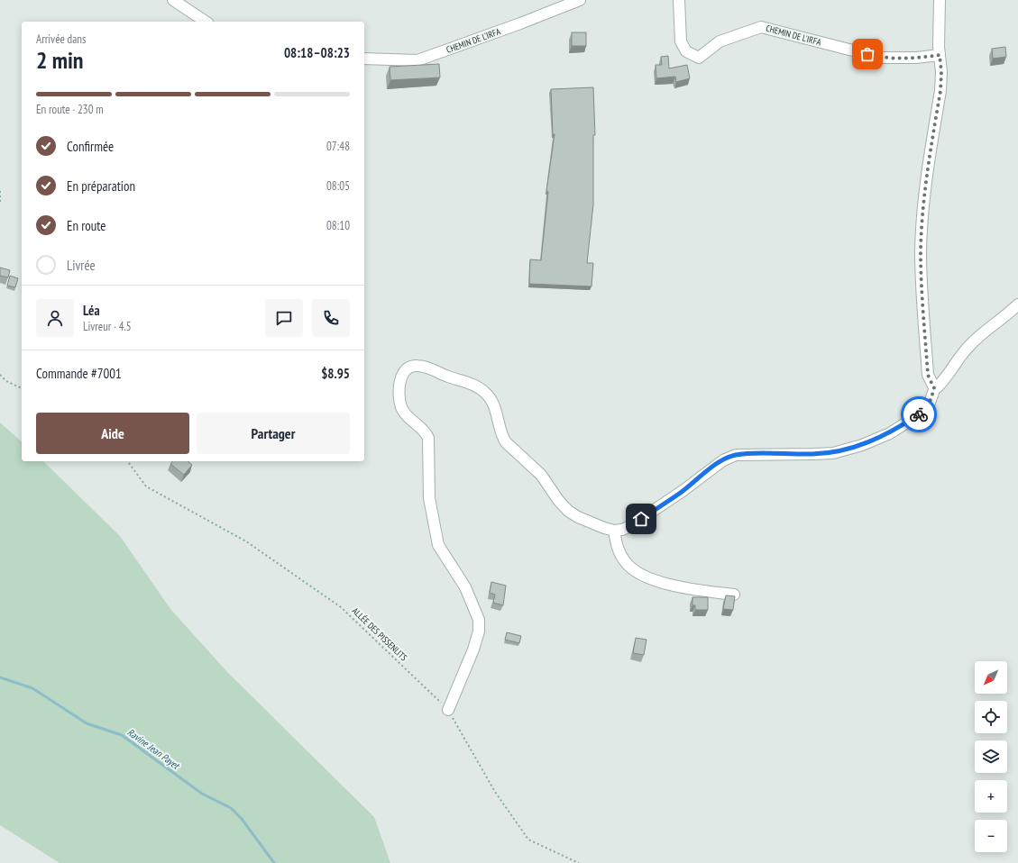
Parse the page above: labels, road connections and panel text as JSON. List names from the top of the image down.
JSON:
{
  "streets": {
    "street": ["CHEMIN DE L'IRFA"],
    "path": ["ALLÉE DES PISSENLITS"]
  },
  "water": ["Ravine Jean Payet"],
  "north": "bottom left",
  "page": {
    "heading": ["2 min", "Arrivée dans", "08:18–08:23"],
    "panel": [
      "Léa",
      "Livreur · 4.5",
      "Commande #7001",
      "$8.95"
    ],
    "bar": "En route · 230 m",
    "list": [
      ["Confirmée", "07:48"],
      ["En préparation", "08:05"],
      ["En route", "08:10"],
      "Livrée"
    ],
    "buttons": ["Aide", "Partager"],
    "map_buttons": ["+", "−"]
  }
}
